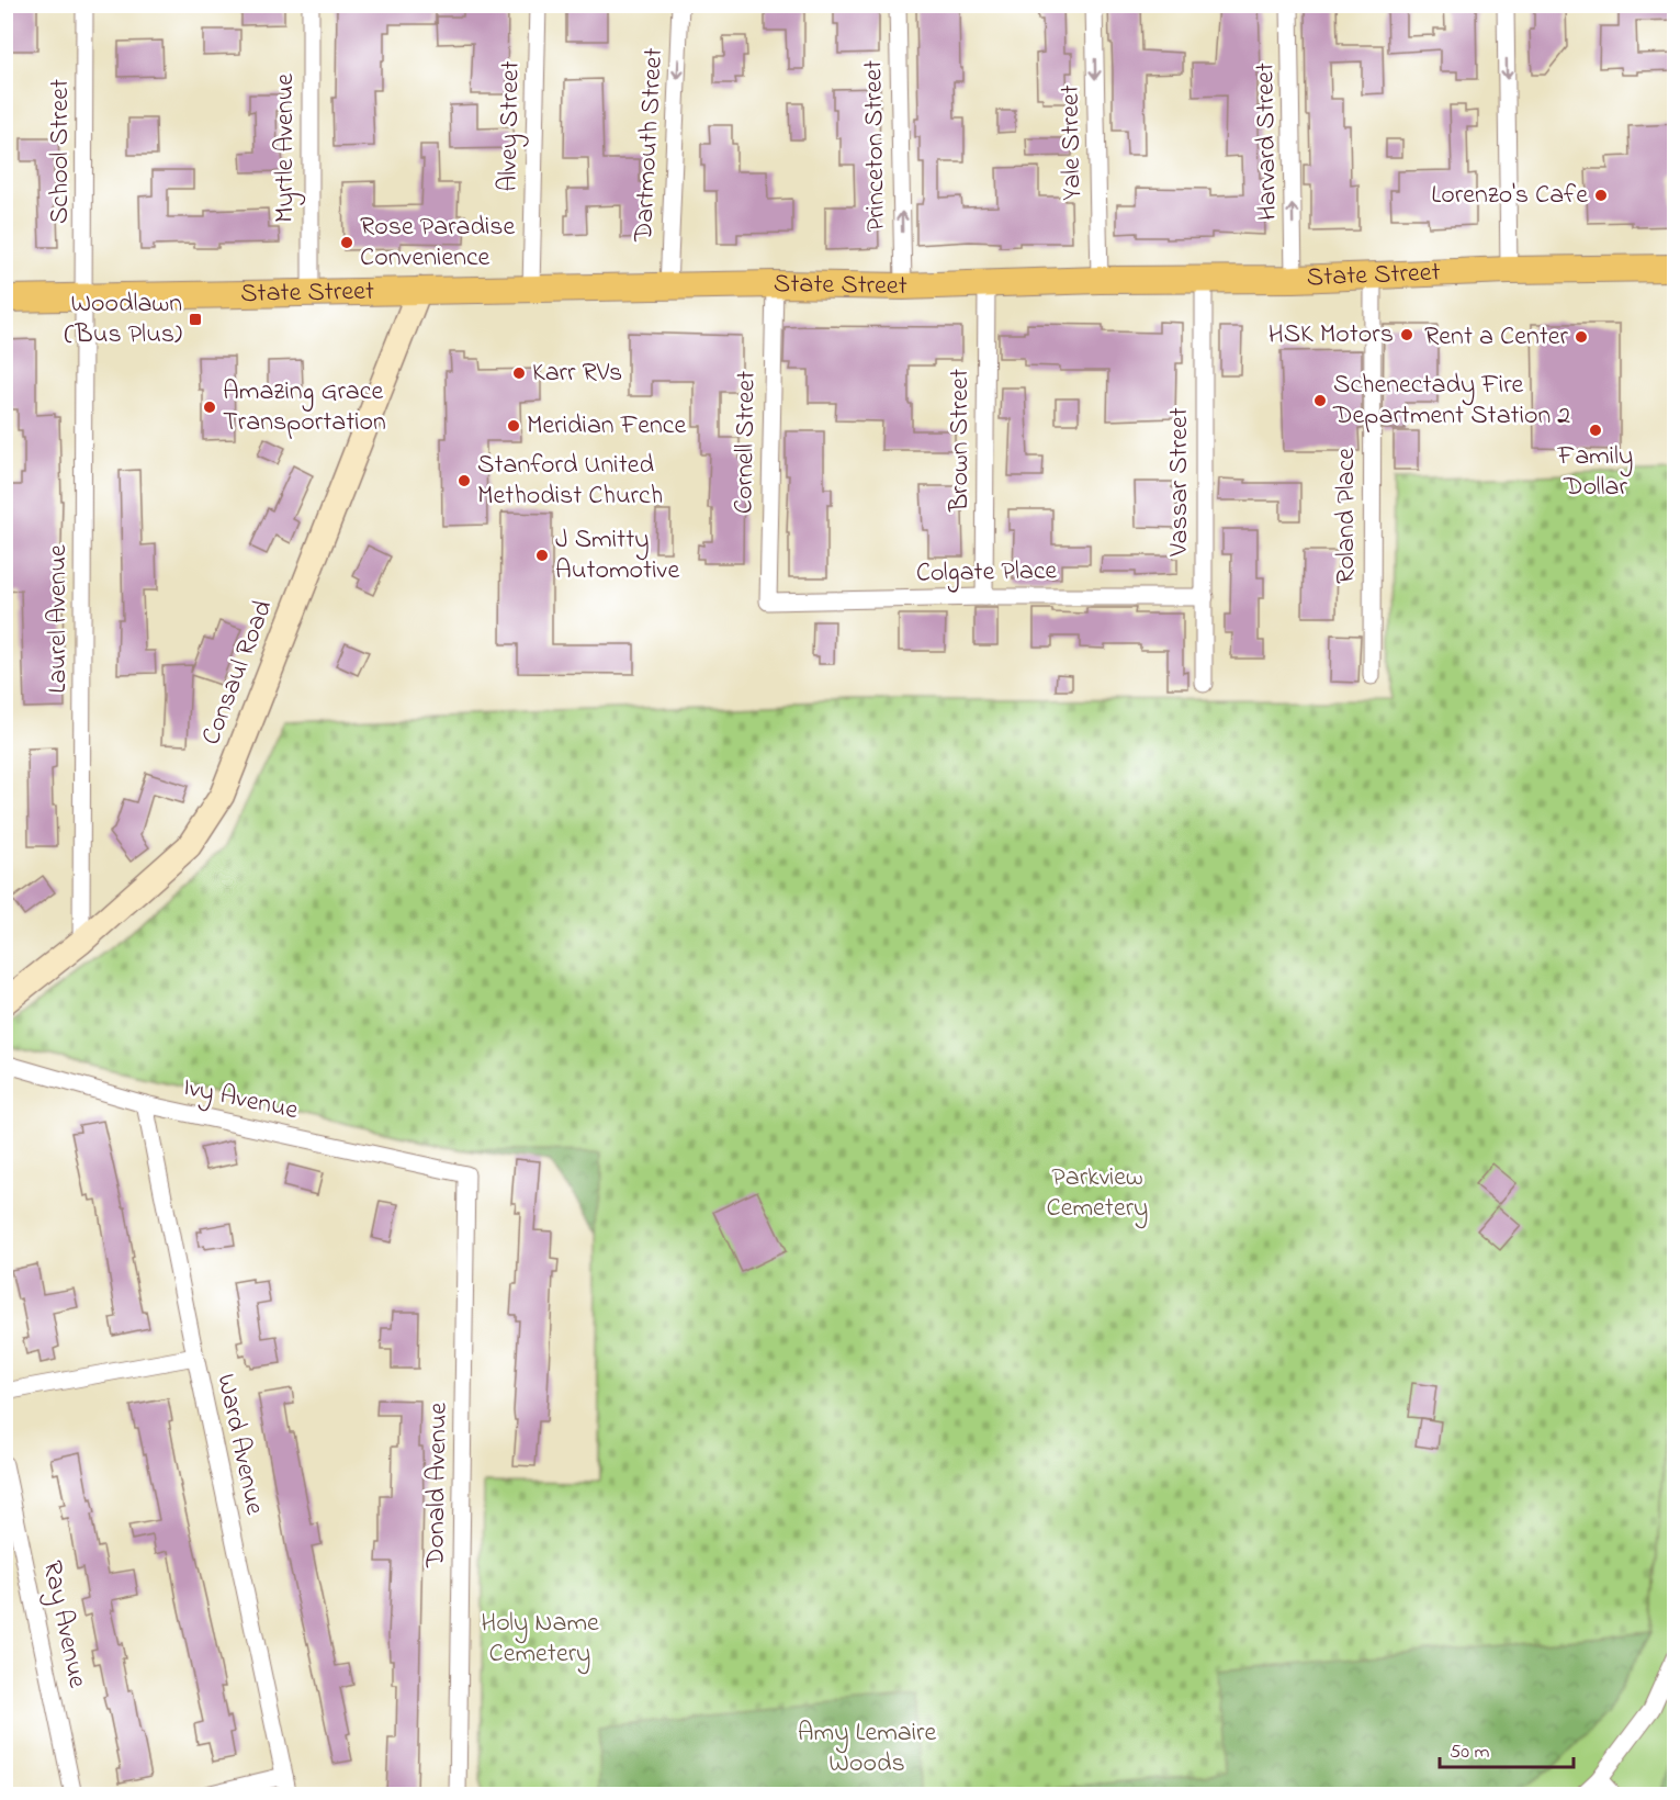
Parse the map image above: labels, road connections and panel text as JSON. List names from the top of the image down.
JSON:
{
  "streets": {
    "main road": ["State Street"],
    "street": [
      "Alvey Street",
      "Harvard Street",
      "Yale Street",
      "Dartmouth Street",
      "Princeton Street",
      "Myrtle Avenue",
      "School Street",
      "Brown Street",
      "Cornell Street",
      "Vassar Street",
      "Roland Place",
      "Colgate Place",
      "Laurel Avenue",
      "Consaul Road",
      "Ivy Avenue",
      "Ward Avenue",
      "Donald Avenue",
      "Ray Avenue"
    ]
  },
  "crossings": [
    ["Alvey Street", "State Street"],
    ["Harvard Street", "State Street"],
    ["Yale Street", "State Street"],
    ["Dartmouth Street", "State Street"],
    ["Princeton Street", "State Street"],
    ["Myrtle Avenue", "State Street"],
    ["School Street", "State Street"],
    ["School Street", "Laurel Avenue"],
    ["State Street", "Brown Street"],
    ["State Street", "Cornell Street"],
    ["State Street", "Vassar Street"],
    ["State Street", "Roland Place"],
    ["State Street", "Laurel Avenue"],
    ["State Street", "Consaul Road"],
    ["Brown Street", "Colgate Place"],
    ["Cornell Street", "Colgate Place"],
    ["Vassar Street", "Colgate Place"],
    ["Laurel Avenue", "Consaul Road"],
    ["Ivy Avenue", "Ward Avenue"],
    ["Ivy Avenue", "Donald Avenue"]
  ],
  "one_way": [
    "Harvard Street",
    "Yale Street",
    "Dartmouth Street",
    "Princeton Street"
  ],
  "parks": ["Parkview Cemetery", "Holy Name Cemetery", "Amy Lemaire Woods"],
  "places": {
    "other": [
      "Lorenzo's Cafe",
      "Rose Paradise Convenience",
      "HSK Motors",
      "Rent a Center",
      "Karr RVs",
      "Schenectady Fire Department Station 2",
      "Amazing Grace Transportation",
      "Meridian Fence",
      "Family Dollar",
      "Stanford United Methodist Church",
      "J Smitty Automotive"
    ],
    "transit": ["Woodlawn (Bus Plus)"]
  },
  "scale_bar": "50 m"
}
